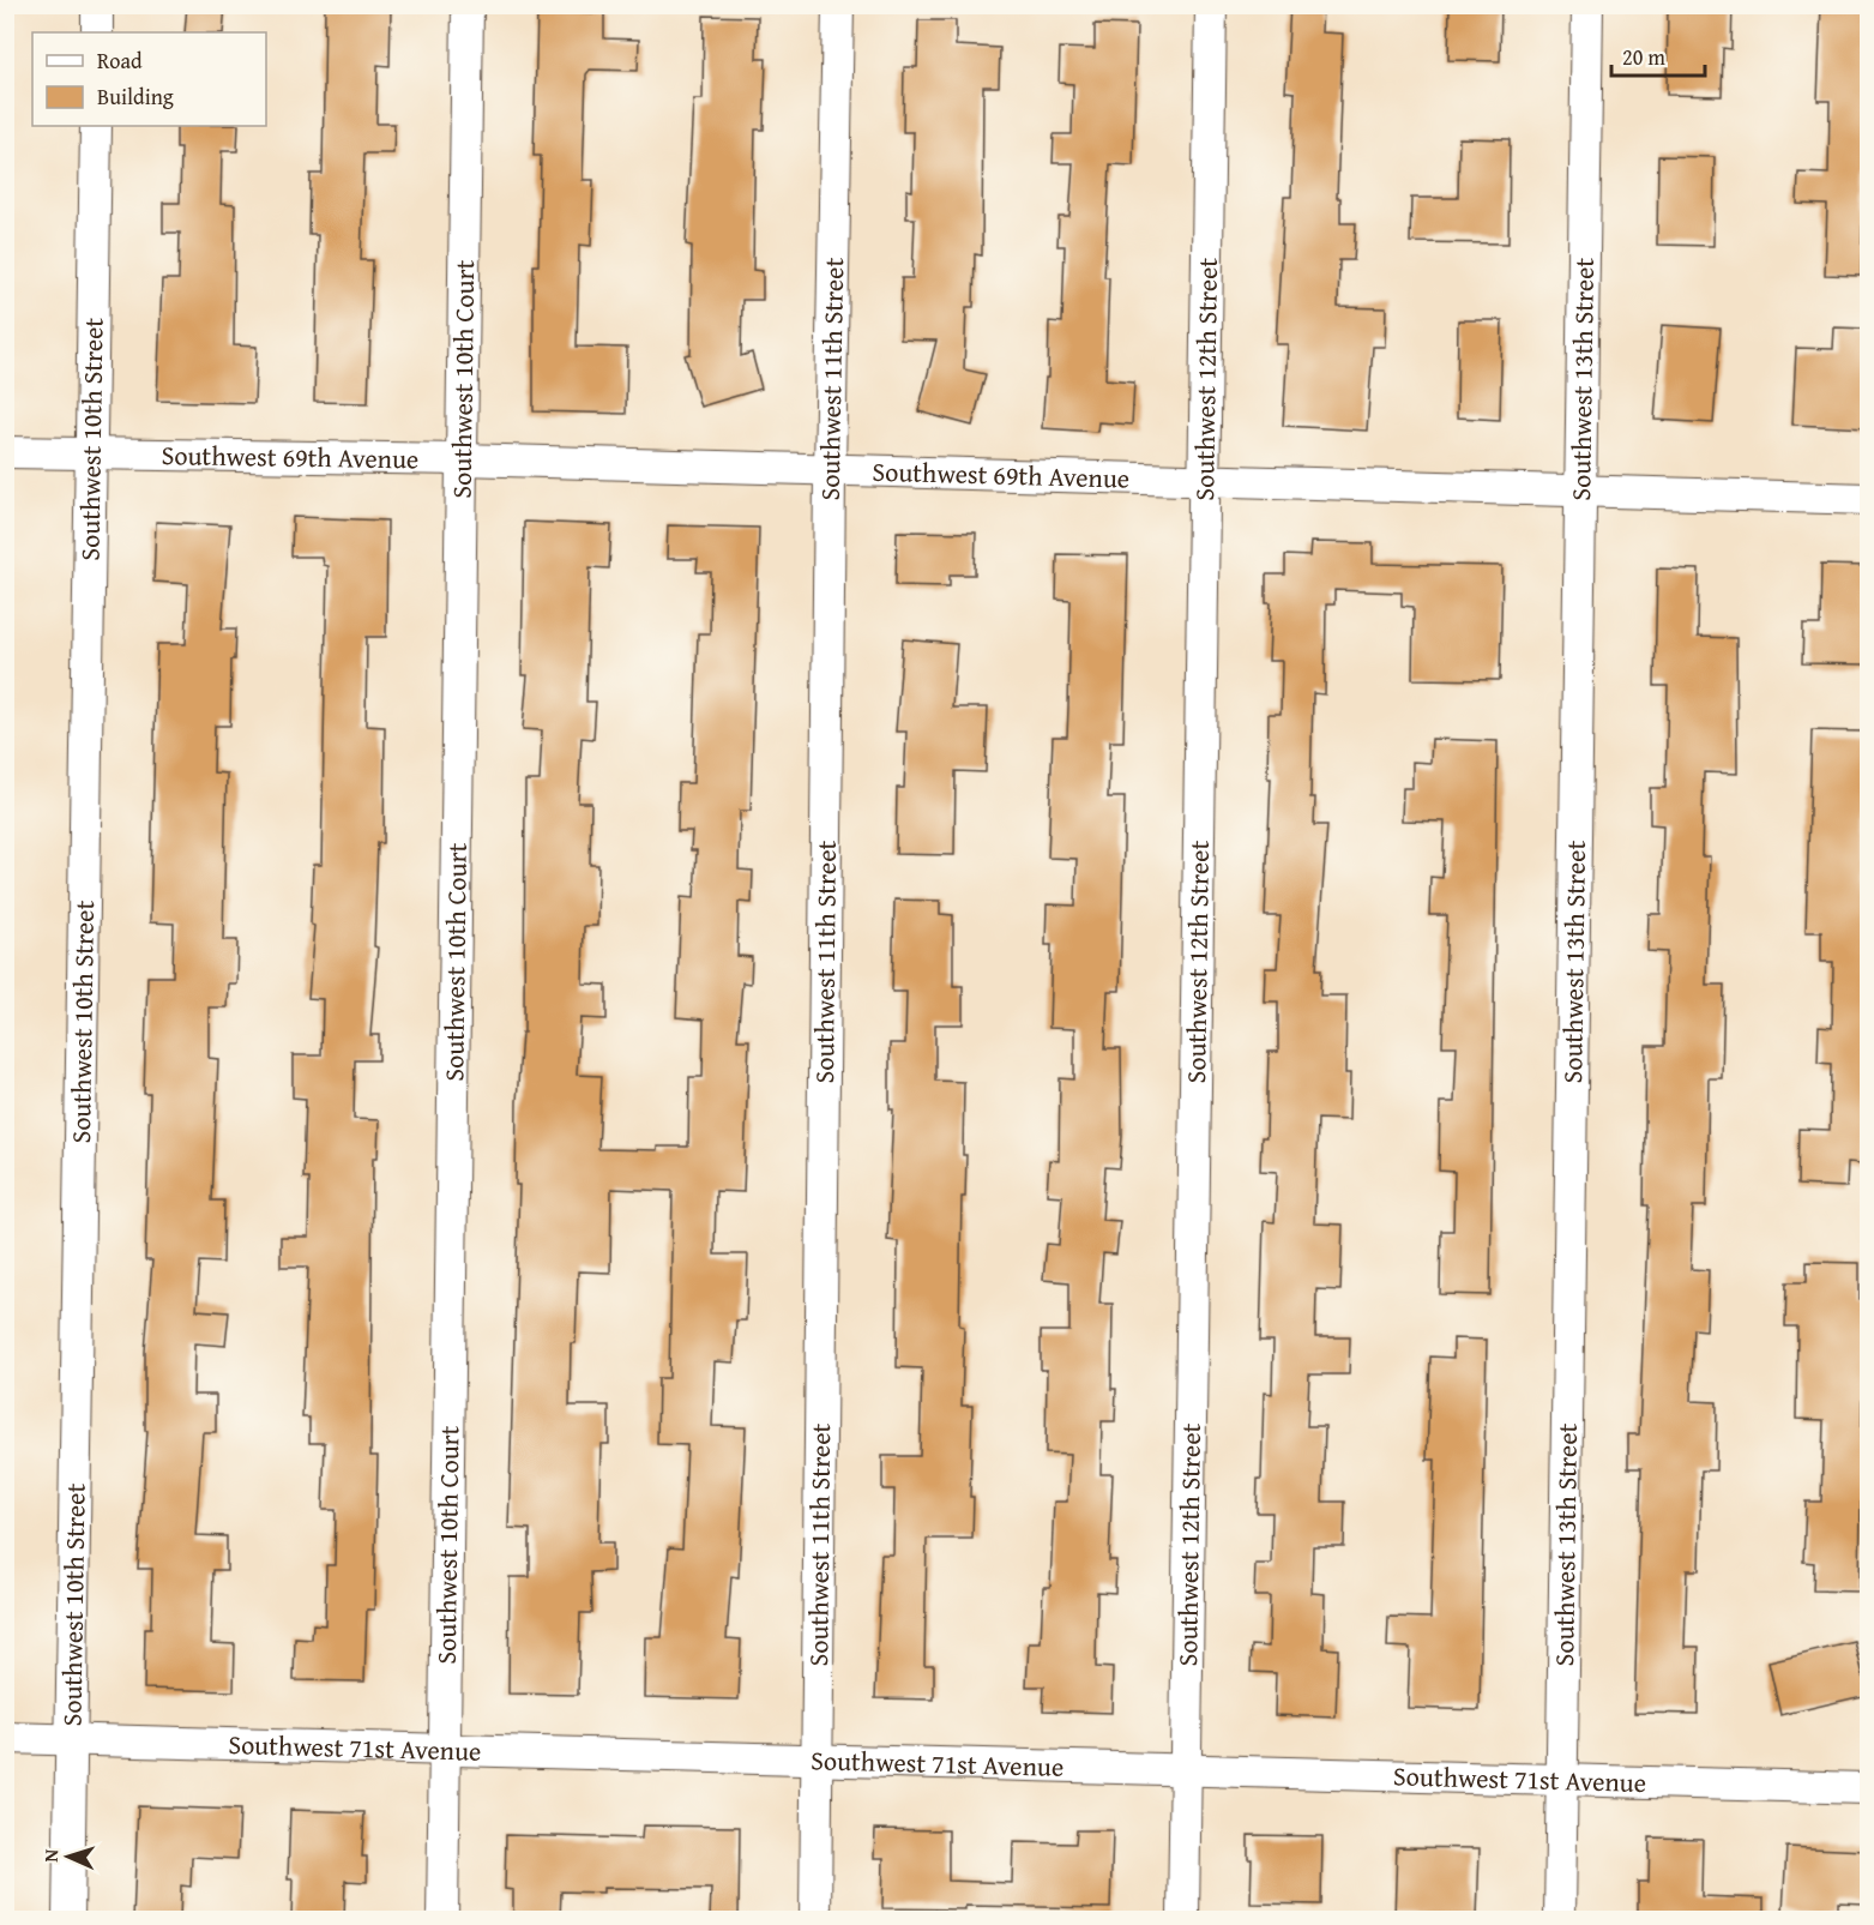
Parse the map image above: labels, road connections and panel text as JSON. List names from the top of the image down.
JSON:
{
  "streets": {
    "street": [
      "Southwest 10th Court",
      "Southwest 11th Street",
      "Southwest 12th Street",
      "Southwest 13th Street",
      "Southwest 10th Street",
      "Southwest 69th Avenue",
      "Southwest 71st Avenue"
    ]
  },
  "crossings": [
    ["Southwest 10th Court", "Southwest 69th Avenue"],
    ["Southwest 10th Court", "Southwest 71st Avenue"],
    ["Southwest 11th Street", "Southwest 69th Avenue"],
    ["Southwest 11th Street", "Southwest 71st Avenue"],
    ["Southwest 12th Street", "Southwest 69th Avenue"],
    ["Southwest 12th Street", "Southwest 71st Avenue"],
    ["Southwest 13th Street", "Southwest 69th Avenue"],
    ["Southwest 13th Street", "Southwest 71st Avenue"],
    ["Southwest 10th Street", "Southwest 69th Avenue"],
    ["Southwest 10th Street", "Southwest 71st Avenue"]
  ],
  "legend": ["Road", "Building"],
  "scale_bar": "20 m",
  "north": "left"
}
